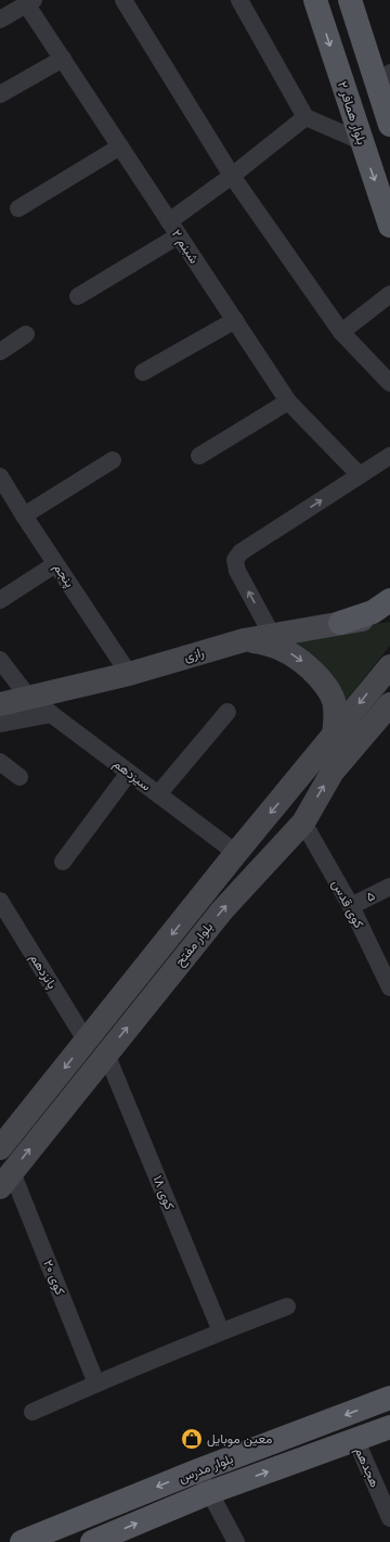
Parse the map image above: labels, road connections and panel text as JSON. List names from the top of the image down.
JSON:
{
  "streets": {
    "main road": ["بلوار همافر ۲", "بلوار مدرس"],
    "street": [
      "شبنم ۲",
      "پنجم",
      "رازی",
      "سیزدهم",
      "۵",
      "کوی قدس",
      "بلوار مفتح",
      "پانزدهم",
      "کوی ۱۸",
      "کوی ۲۰",
      "هجدهم"
    ]
  },
  "crossings": [
    ["پنجم", "رازی"],
    ["رازی", "سیزدهم"],
    ["سیزدهم", "بلوار مفتح"],
    ["۵", "کوی قدس"],
    ["کوی قدس", "بلوار مفتح"],
    ["بلوار مفتح", "پانزدهم"],
    ["بلوار مفتح", "کوی ۱۸"],
    ["بلوار مفتح", "کوی ۲۰"],
    ["هجدهم", "بلوار مدرس"]
  ],
  "places": {
    "shop": ["معین موبایل"]
  }
}
